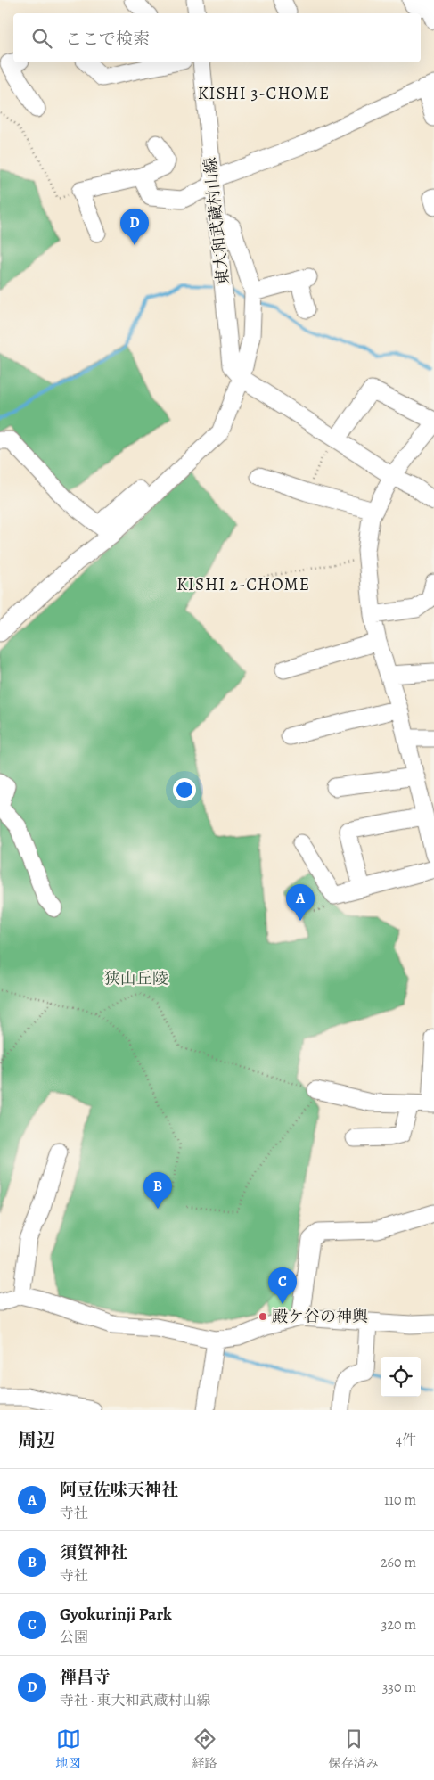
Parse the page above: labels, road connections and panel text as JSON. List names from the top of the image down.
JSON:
{
  "streets": {
    "street": ["東大和武蔵村山線"]
  },
  "districts": ["KISHI 3-CHOME", "KISHI 2-CHOME"],
  "parks": ["狭山丘陵"],
  "places": ["殿ケ谷の神輿"],
  "page": {
    "search": "ここで検索",
    "pins": [
      "D",
      "A",
      "B",
      "C"
    ],
    "heading": ["周辺", "4件"],
    "list": [
      {
        "mark": "A",
        "name": "阿豆佐味天神社",
        "note": "寺社",
        "value": "110 m"
      },
      {
        "mark": "B",
        "name": "須賀神社",
        "note": "寺社",
        "value": "260 m"
      },
      {
        "mark": "C",
        "name": "Gyokurinji Park",
        "note": "公園",
        "value": "320 m"
      },
      {
        "mark": "D",
        "name": "禅昌寺",
        "note": "寺社 · 東大和武蔵村山線",
        "value": "330 m"
      }
    ],
    "nav": ["地図", "経路", "保存済み"]
  }
}
